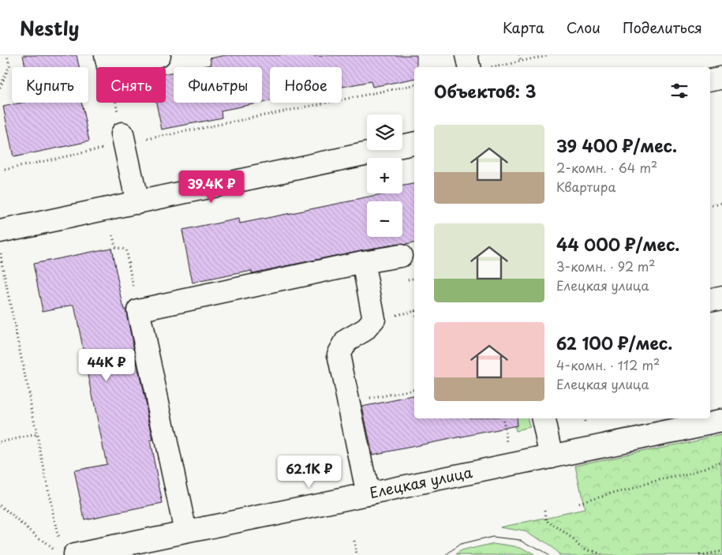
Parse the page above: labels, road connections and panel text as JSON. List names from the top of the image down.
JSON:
{
  "streets": {
    "street": ["Елецкая улица"]
  },
  "page": {
    "header": "Nestly",
    "nav": ["Карта", "Слои", "Поделиться"],
    "chip": [
      "Купить",
      "Снять",
      "Фильтры",
      "Новое"
    ],
    "heading": "Объектов: 3",
    "map_buttons": ["+", "−"],
    "list": [
      {
        "name": "39 400 ₽/мес.",
        "note": "2-комн. · 64 m² · Квартира"
      },
      {
        "name": "44 000 ₽/мес.",
        "note": "3-комн. · 92 m² · Елецкая улица"
      },
      {
        "name": "62 100 ₽/мес.",
        "note": "4-комн. · 112 m² · Елецкая улица"
      }
    ],
    "price": ["39.4K ₽", "44K ₽", "62.1K ₽"]
  }
}
